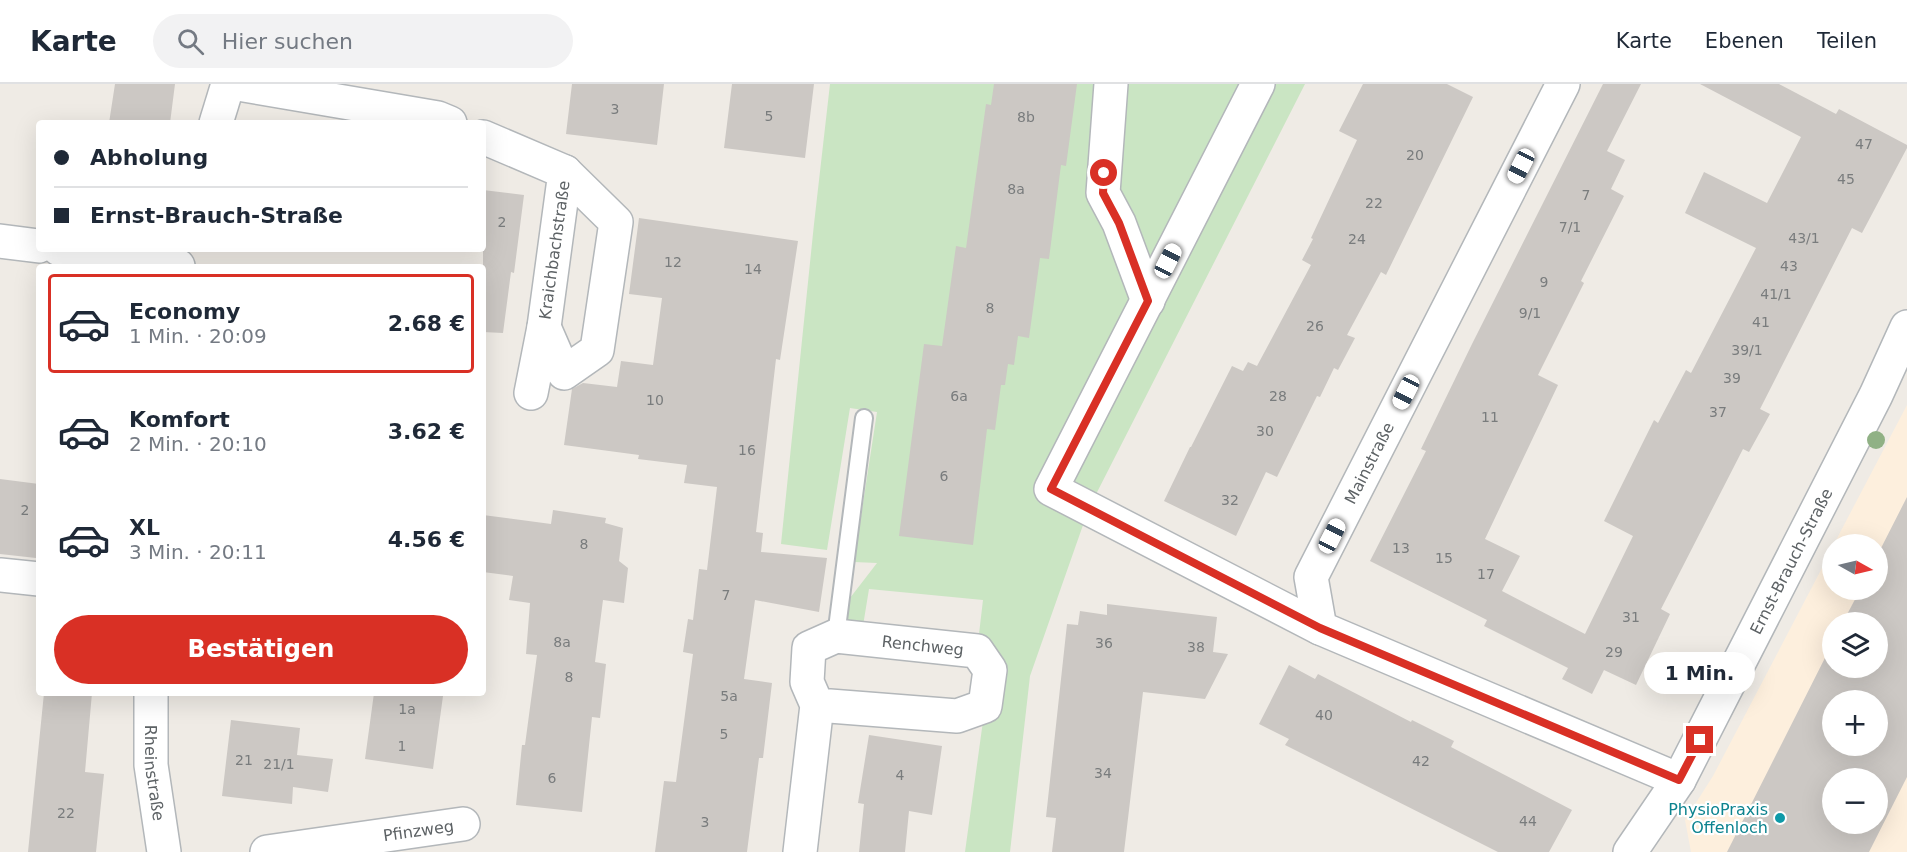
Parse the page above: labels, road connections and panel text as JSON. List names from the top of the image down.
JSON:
{
  "streets": {
    "street": [
      "Kraichbachstraße",
      "Mainstraße",
      "Ernst-Brauch-Straße",
      "Renchweg",
      "Rheinstraße",
      "Pfinzweg"
    ]
  },
  "places": ["PhysioPraxis Offenloch"],
  "house_numbers": [
    "3",
    "5",
    "8b",
    "47",
    "20",
    "45",
    "8a",
    "7",
    "22",
    "2",
    "7/1",
    "43/1",
    "24",
    "12",
    "43",
    "14",
    "9",
    "41/1",
    "8",
    "9/1",
    "41",
    "26",
    "39/1",
    "39",
    "6a",
    "28",
    "10",
    "37",
    "11",
    "30",
    "16",
    "6",
    "32",
    "2",
    "8",
    "13",
    "15",
    "17",
    "7",
    "31",
    "8a",
    "36",
    "38",
    "29",
    "8",
    "5a",
    "1a",
    "40",
    "5",
    "1",
    "21",
    "42",
    "21/1",
    "34",
    "4",
    "6",
    "22",
    "44",
    "3"
  ],
  "north": "right",
  "page": {
    "header": "Karte",
    "search": "Hier suchen",
    "nav": ["Karte", "Ebenen", "Teilen"],
    "banner": ["Abholung", "Ernst-Brauch-Straße"],
    "list": [
      {
        "name": "Economy",
        "note": "1 Min. · 20:09",
        "value": "2.68 €"
      },
      {
        "name": "Komfort",
        "note": "2 Min. · 20:10",
        "value": "3.62 €"
      },
      {
        "name": "XL",
        "note": "3 Min. · 20:11",
        "value": "4.56 €"
      }
    ],
    "map_buttons": ["+", "−"],
    "buttons": "Bestätigen",
    "bubble": "1 Min."
  }
}
